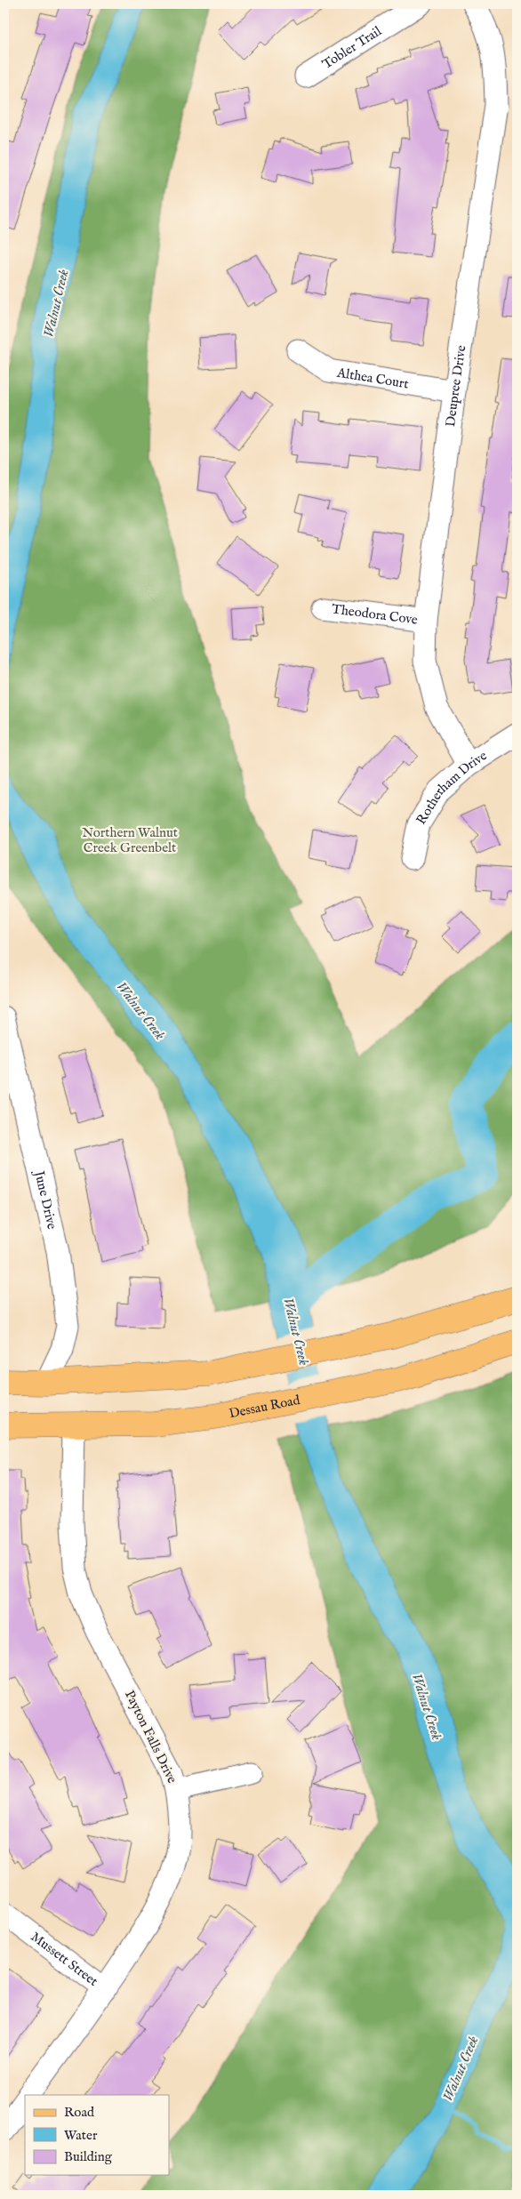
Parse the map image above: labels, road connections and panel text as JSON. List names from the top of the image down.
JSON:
{
  "streets": {
    "main road": ["Dessau Road"],
    "street": [
      "Tobler Trail",
      "Althea Court",
      "Deupree Drive",
      "Theodora Cove",
      "Rotherham Drive",
      "June Drive",
      "Payton Falls Drive",
      "Mussett Street"
    ]
  },
  "crossings": [
    ["Althea Court", "Deupree Drive"],
    ["Deupree Drive", "Theodora Cove"],
    ["Deupree Drive", "Rotherham Drive"],
    ["Dessau Road", "Payton Falls Drive"],
    ["Payton Falls Drive", "Mussett Street"]
  ],
  "water": ["Walnut Creek"],
  "parks": ["Northern Walnut Creek Greenbelt"],
  "legend": ["Road", "Water", "Building"]
}
